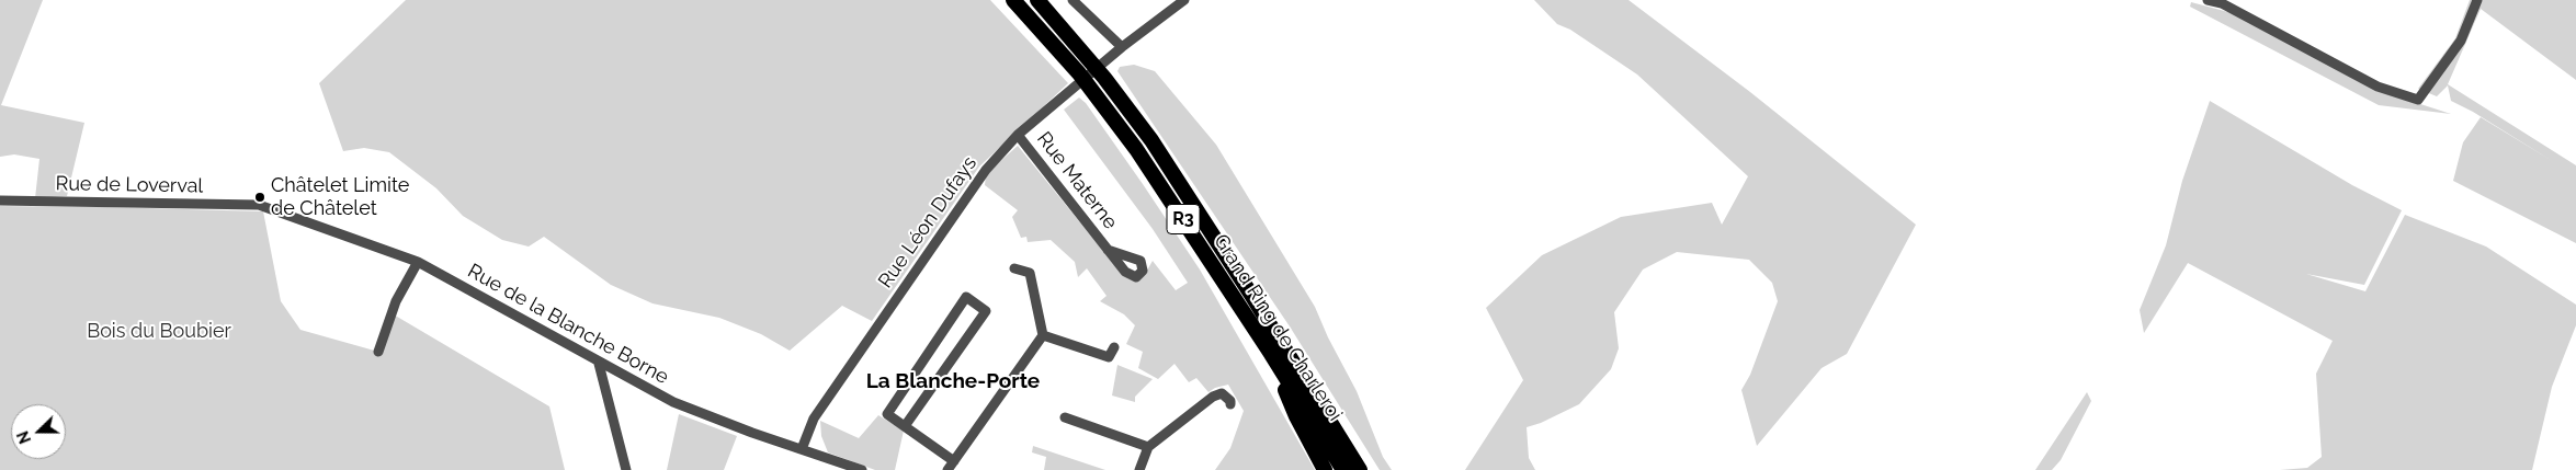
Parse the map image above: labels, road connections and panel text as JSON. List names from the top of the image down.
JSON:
{
  "streets": {
    "highway": ["R3", "Grand Ring de Charleroi"],
    "street": [
      "Rue Materne",
      "Rue de Loverval",
      "Rue Léon Dufays",
      "Rue de la Blanche Borne"
    ]
  },
  "crossings": [
    ["Rue Materne", "Rue Léon Dufays"],
    ["Rue de Loverval", "Rue de la Blanche Borne"],
    ["Rue Léon Dufays", "Rue de la Blanche Borne"]
  ],
  "districts": ["La Blanche-Porte"],
  "parks": ["Bois du Boubier"],
  "places": ["Châtelet Limite de Châtelet"],
  "north": "left"
}
